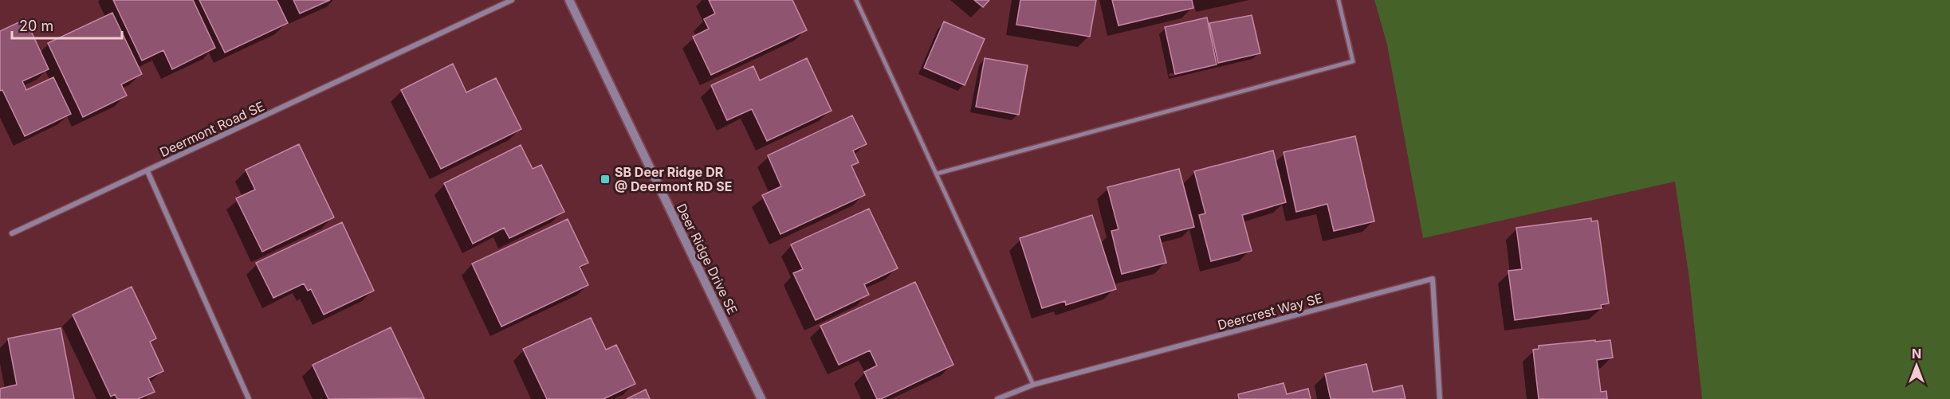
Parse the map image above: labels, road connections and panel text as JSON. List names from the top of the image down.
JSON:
{
  "streets": {
    "street": ["Deermont Road SE", "Deer Ridge Drive SE", "Deercrest Way SE"]
  },
  "places": {
    "transit": ["SB Deer Ridge DR @ Deermont RD SE"]
  },
  "scale_bar": "20 m",
  "north": "top"
}
